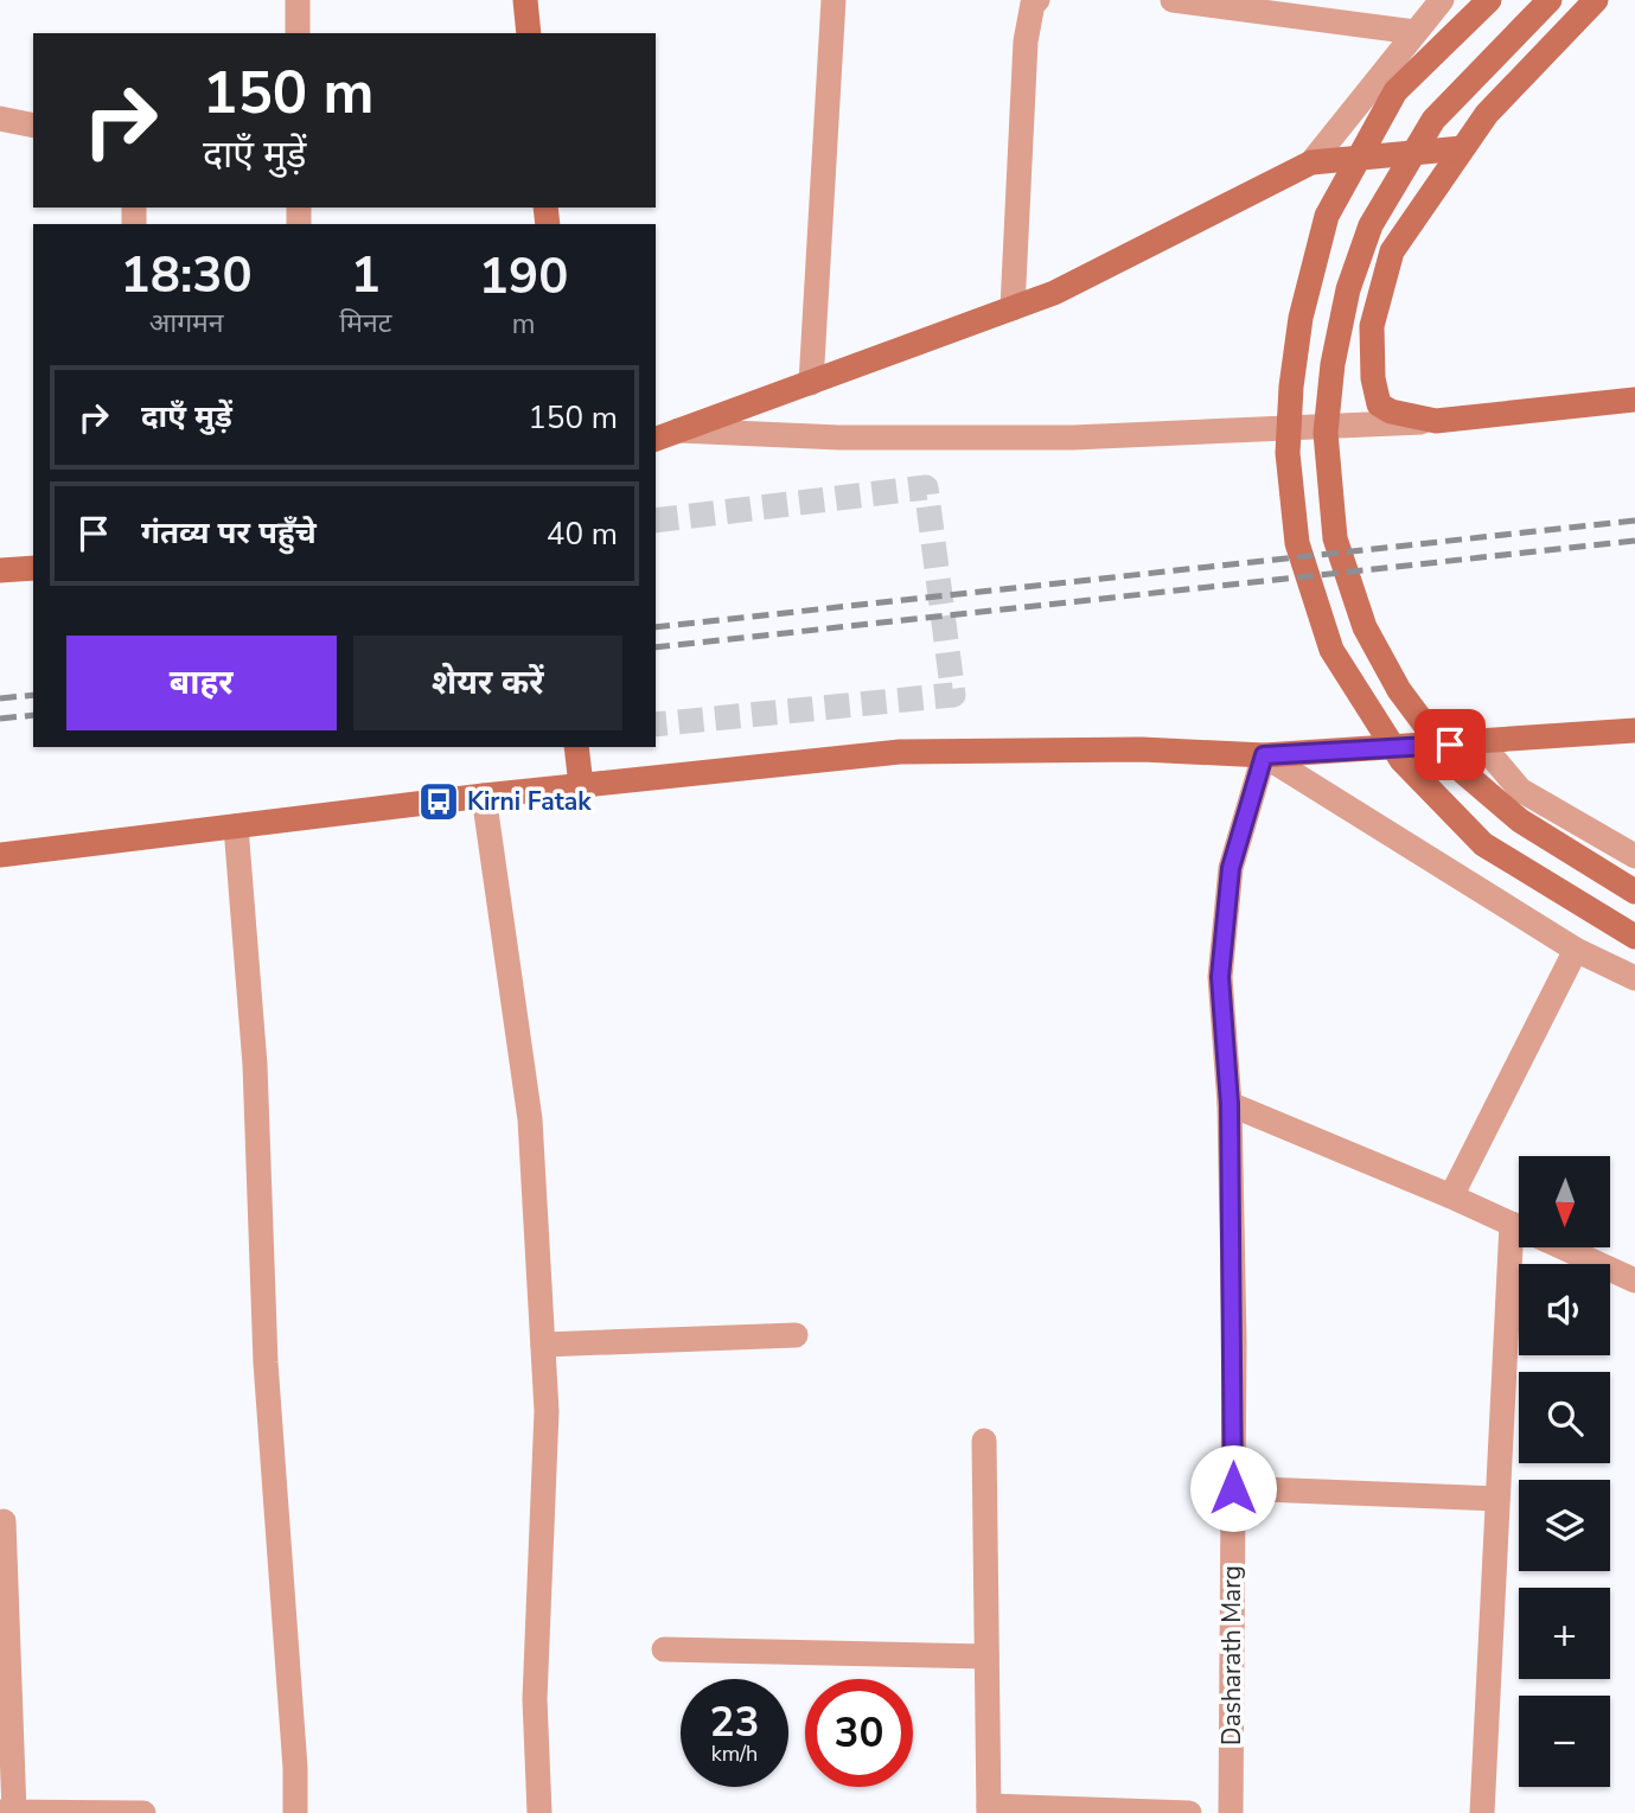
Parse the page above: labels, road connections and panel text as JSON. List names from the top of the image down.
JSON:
{
  "streets": {
    "street": ["Dasharath Marg"]
  },
  "places": {
    "bus stop": ["Kirni Fatak"]
  },
  "north": "bottom",
  "page": {
    "turn": ["150 m", "दाएँ मुड़ें"],
    "eta": [
      "18:30",
      "आगमन",
      "1",
      "मिनट",
      "190",
      "m"
    ],
    "list": [
      {
        "name": "दाएँ मुड़ें",
        "value": "150 m"
      },
      {
        "name": "गंतव्य पर पहुँचे",
        "value": "40 m"
      }
    ],
    "buttons": ["बाहर", "शेयर करें"],
    "map_buttons": ["+", "−"],
    "speed": "23 km/h",
    "limit": "30"
  }
}
